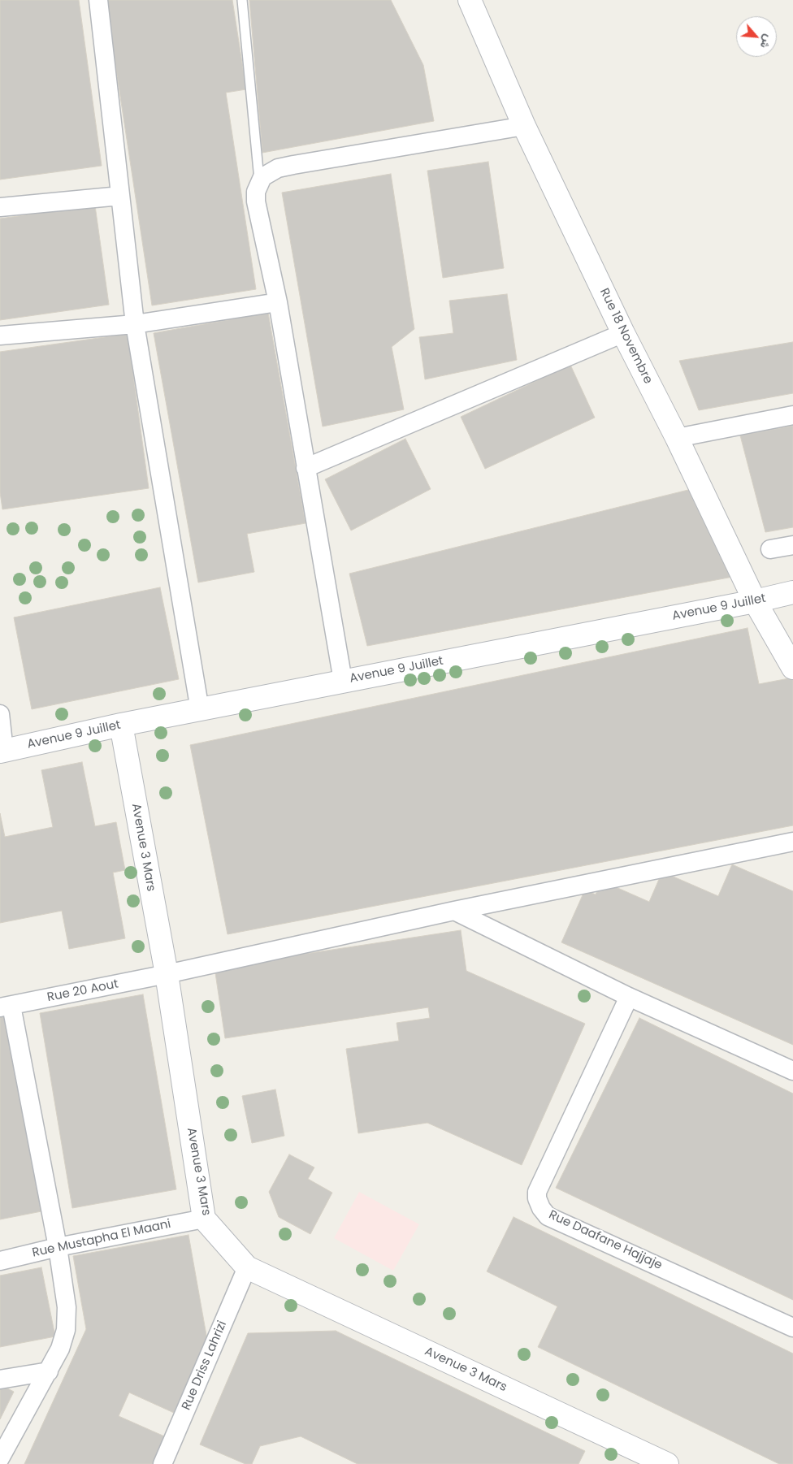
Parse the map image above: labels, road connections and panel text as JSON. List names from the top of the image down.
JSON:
{
  "streets": {
    "street": [
      "Rue 18 Novembre",
      "Avenue 9 Juillet",
      "Avenue 3 Mars",
      "Rue 20 Aout",
      "Rue Mustapha El Maani",
      "Rue Daafane Hajjaje",
      "Rue Driss Lahrizi"
    ]
  },
  "crossings": [
    ["Rue 18 Novembre", "Avenue 9 Juillet"],
    ["Avenue 9 Juillet", "Avenue 3 Mars"],
    ["Avenue 3 Mars", "Rue 20 Aout"],
    ["Avenue 3 Mars", "Rue Mustapha El Maani"],
    ["Avenue 3 Mars", "Rue Driss Lahrizi"]
  ],
  "north": "bottom right"
}
